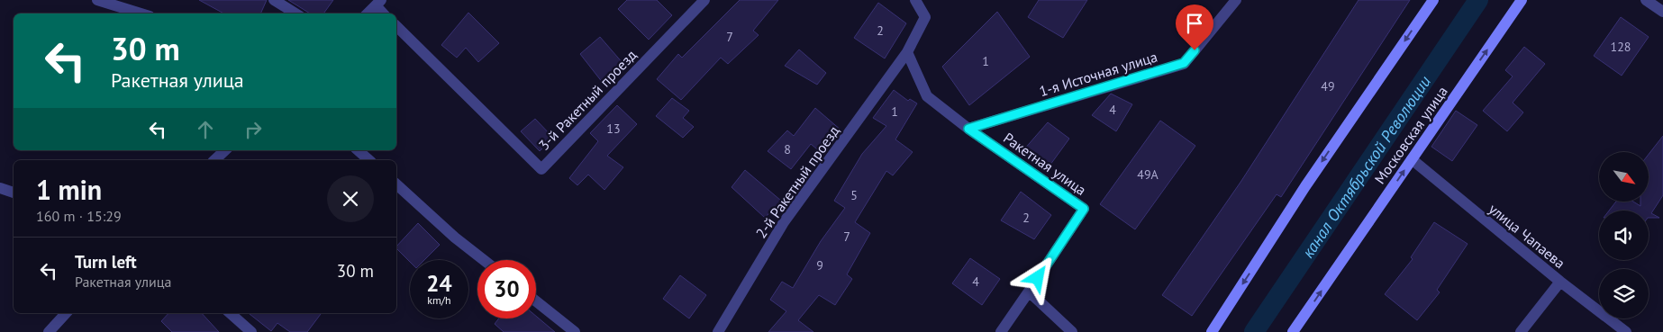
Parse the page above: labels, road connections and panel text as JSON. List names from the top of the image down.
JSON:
{
  "streets": {
    "main road": ["Московская улица"],
    "street": [
      "1-я Источная улица",
      "3-й Ракетный проезд",
      "Ракетная улица",
      "2-й Ракетный проезд",
      "улица Чапаева"
    ]
  },
  "crossings": [
    ["1-я Источная улица", "Ракетная улица"],
    ["Московская улица", "улица Чапаева"],
    ["Ракетная улица", "2-й Ракетный проезд"]
  ],
  "water": ["канал Октябрьской Революции"],
  "house_numbers": [
    "2",
    "7",
    "128",
    "1",
    "49",
    "4",
    "1",
    "13",
    "8",
    "49А",
    "5",
    "2",
    "7",
    "9",
    "4"
  ],
  "north": "bottom right",
  "page": {
    "turn": ["30 m", "Ракетная улица"],
    "heading": ["1 min", "160 m · 15:29"],
    "list": [
      {
        "name": "Turn left",
        "note": "Ракетная улица",
        "value": "30 m"
      }
    ],
    "speed": "24 km/h",
    "limit": "30"
  }
}
